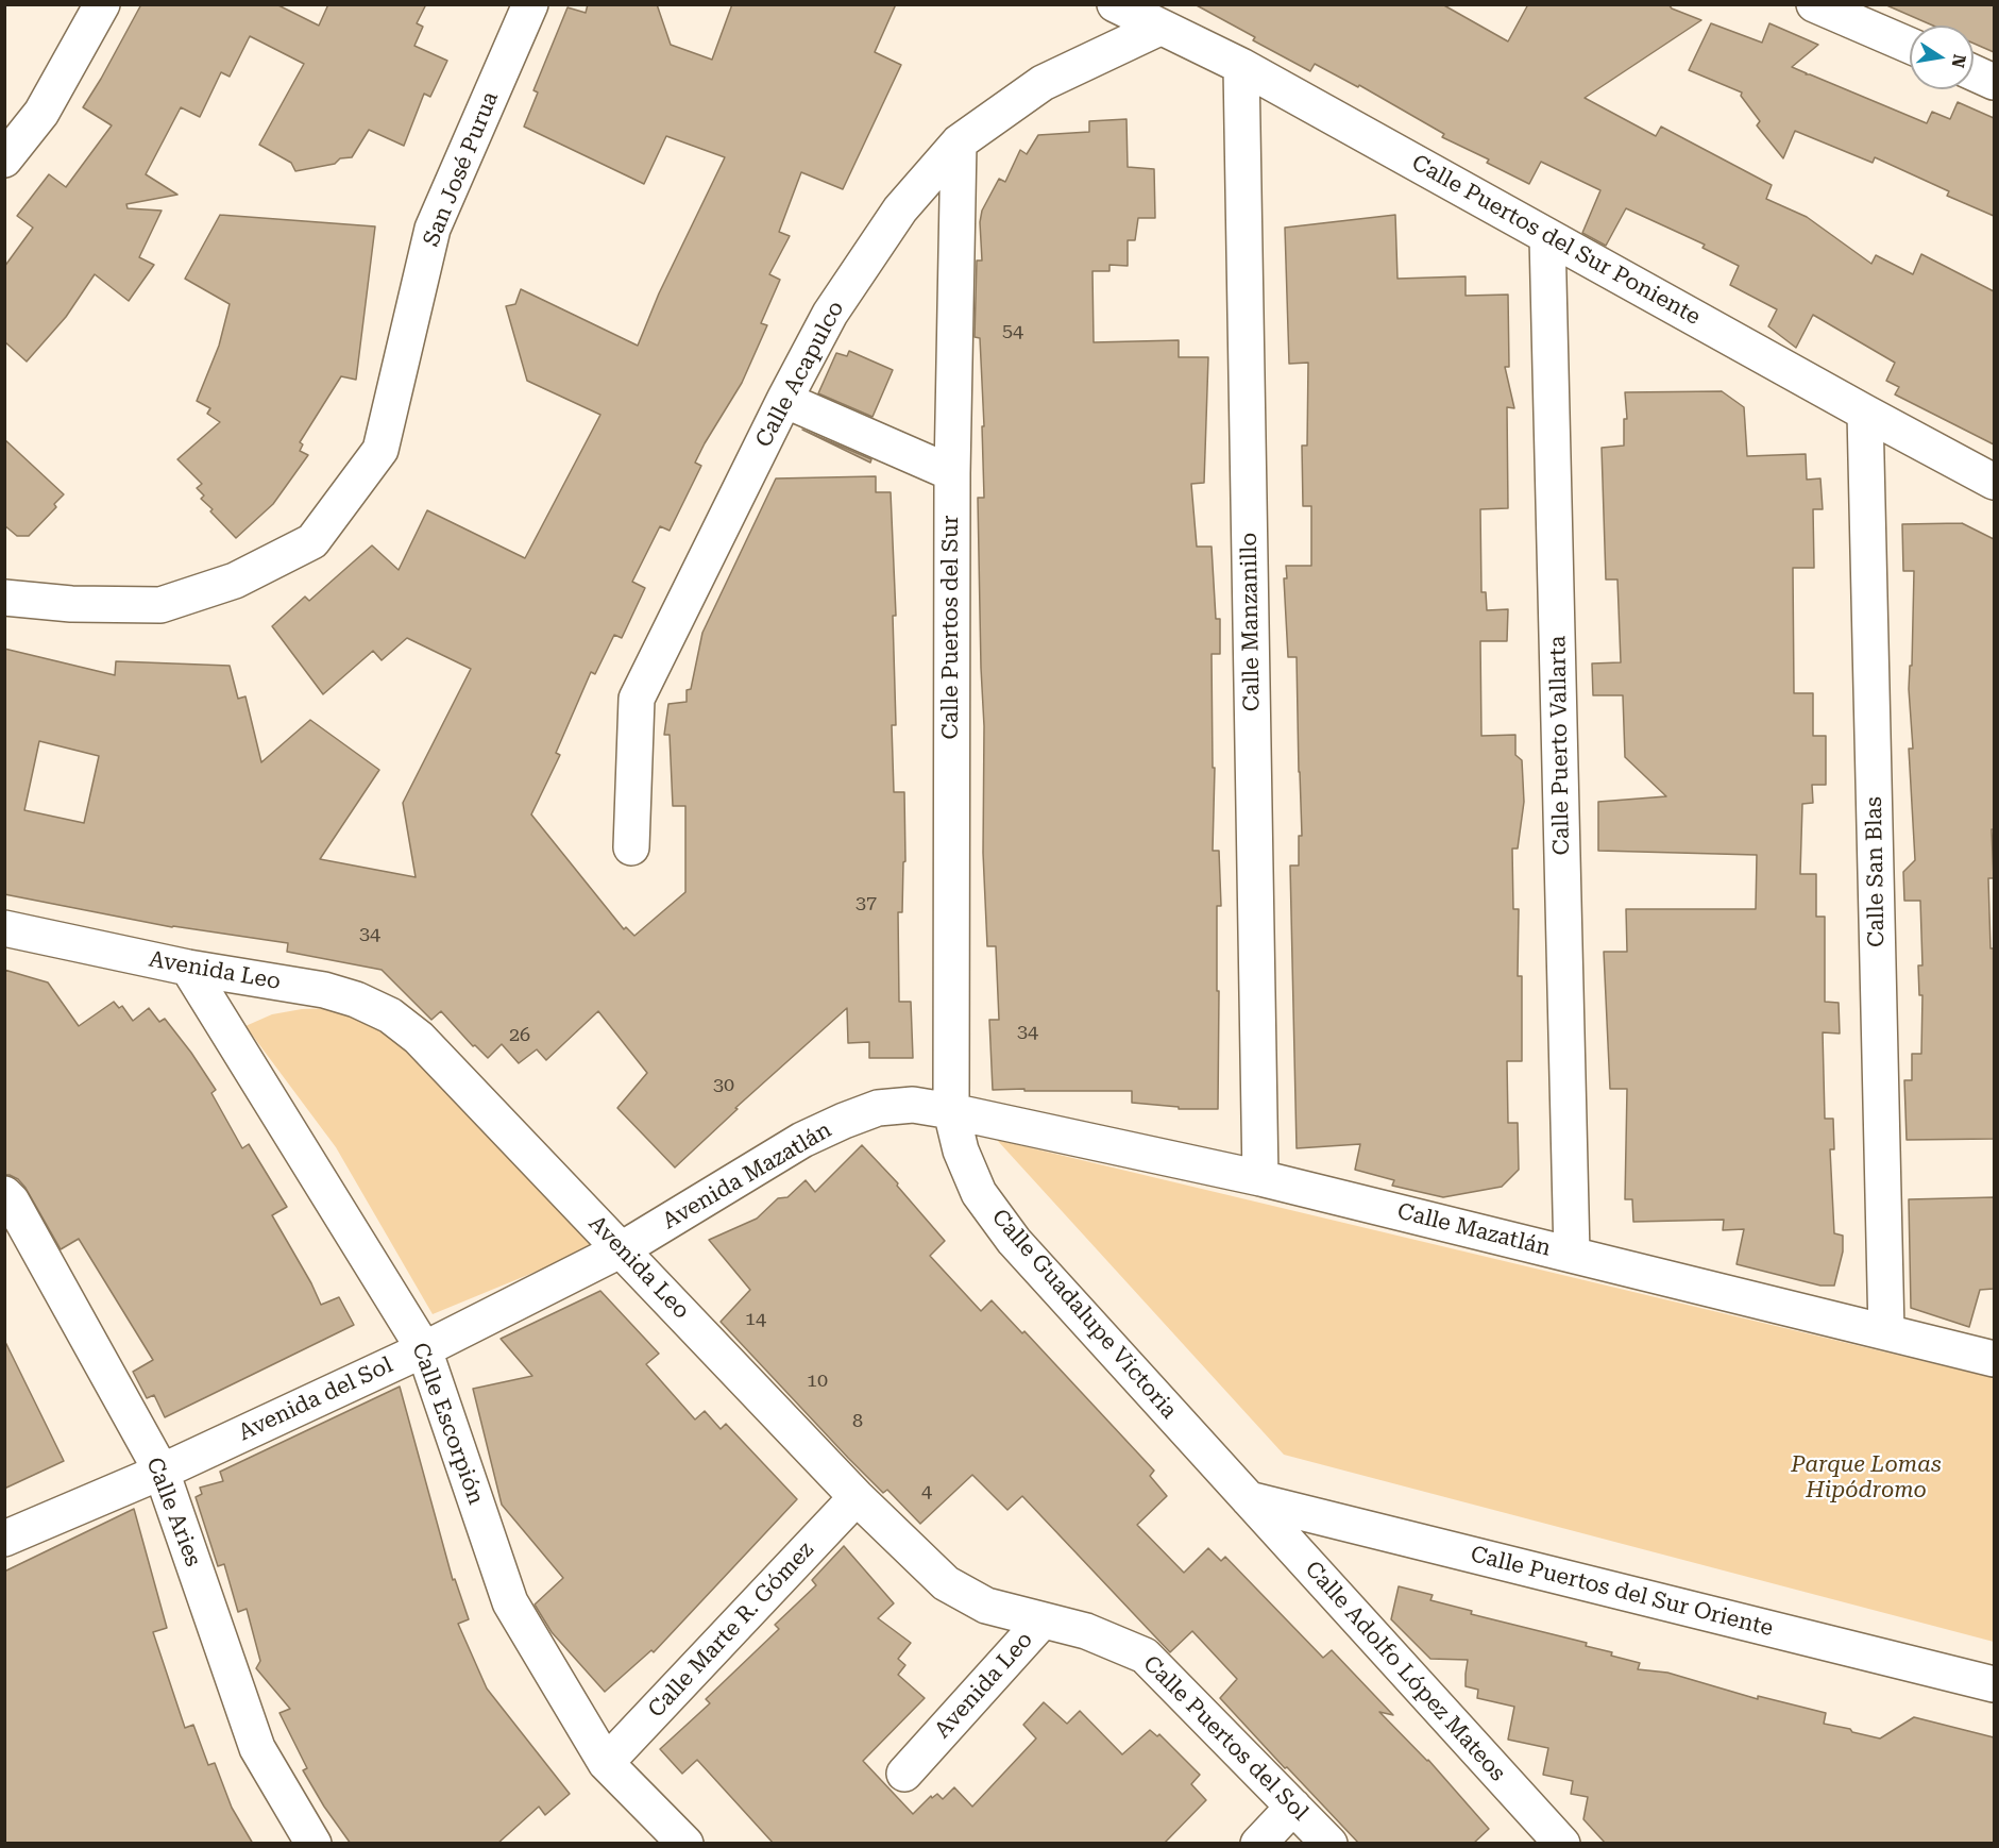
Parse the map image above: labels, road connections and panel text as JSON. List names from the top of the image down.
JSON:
{
  "streets": {
    "street": [
      "San José Purua",
      "Calle Puertos del Sur Poniente",
      "Calle Acapulco",
      "Calle Manzanillo",
      "Calle Puertos del Sur",
      "Calle Puerto Vallarta",
      "Calle San Blas",
      "Avenida Leo",
      "Avenida Mazatlán",
      "Calle Mazatlán",
      "Calle Guadalupe Victoria",
      "Avenida del Sol",
      "Calle Escorpión",
      "Calle Aries",
      "Calle Puertos del Sur Oriente",
      "Calle Marte R. Gómez",
      "Calle Adolfo López Mateos",
      "Calle Puertos del Sol"
    ]
  },
  "crossings": [
    ["Calle Puertos del Sur Poniente", "Calle Acapulco"],
    ["Calle Puertos del Sur Poniente", "Calle Manzanillo"],
    ["Calle Puertos del Sur Poniente", "Calle Puerto Vallarta"],
    ["Calle Puertos del Sur Poniente", "Calle San Blas"],
    ["Calle Acapulco", "Calle Puertos del Sur"],
    ["Calle Manzanillo", "Calle Mazatlán"],
    ["Calle Puertos del Sur", "Avenida Mazatlán"],
    ["Calle Puertos del Sur", "Calle Mazatlán"],
    ["Calle Puertos del Sur", "Calle Guadalupe Victoria"],
    ["Calle Puerto Vallarta", "Calle Mazatlán"],
    ["Calle San Blas", "Calle Mazatlán"],
    ["Avenida Leo", "Avenida Mazatlán"],
    ["Avenida Leo", "Avenida del Sol"],
    ["Avenida Leo", "Calle Escorpión"],
    ["Avenida Leo", "Calle Marte R. Gómez"],
    ["Avenida Leo", "Calle Puertos del Sol"],
    ["Avenida Mazatlán", "Calle Mazatlán"],
    ["Avenida Mazatlán", "Calle Guadalupe Victoria"],
    ["Avenida Mazatlán", "Avenida del Sol"],
    ["Calle Mazatlán", "Calle Guadalupe Victoria"],
    ["Calle Guadalupe Victoria", "Calle Puertos del Sur Oriente"],
    ["Calle Guadalupe Victoria", "Calle Adolfo López Mateos"],
    ["Avenida del Sol", "Calle Escorpión"],
    ["Avenida del Sol", "Calle Aries"],
    ["Calle Escorpión", "Calle Marte R. Gómez"],
    ["Calle Puertos del Sur Oriente", "Calle Adolfo López Mateos"]
  ],
  "parks": ["Parque Lomas Hipódromo"],
  "house_numbers": [
    "54",
    "37",
    "34",
    "34",
    "26",
    "30",
    "14",
    "10",
    "8",
    "4"
  ],
  "north": "right"
}
